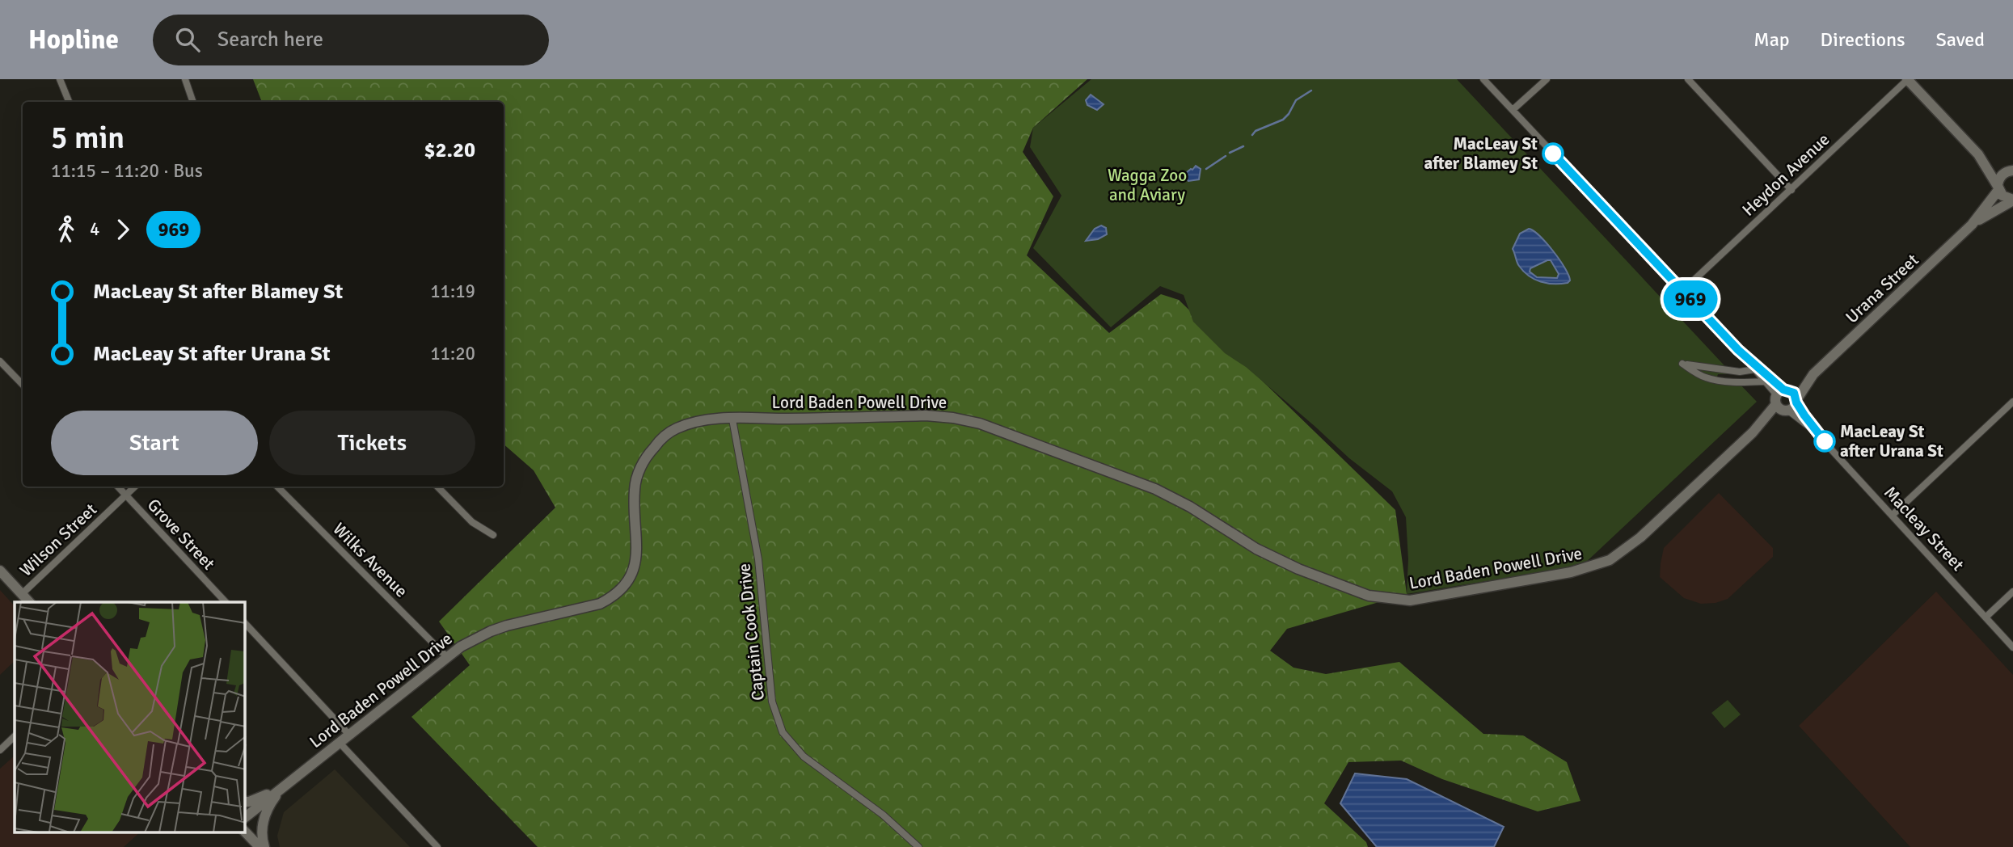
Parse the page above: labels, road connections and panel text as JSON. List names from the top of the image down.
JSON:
{
  "streets": {
    "street": [
      "Heydon Avenue",
      "Urana Street",
      "Lord Baden Powell Drive",
      "Macleay Street",
      "Grove Street",
      "Wilson Street",
      "Wilks Avenue",
      "Captain Cook Drive"
    ]
  },
  "crossings": [
    ["Urana Street", "Lord Baden Powell Drive"],
    ["Urana Street", "Macleay Street"],
    ["Lord Baden Powell Drive", "Macleay Street"],
    ["Lord Baden Powell Drive", "Wilks Avenue"],
    ["Lord Baden Powell Drive", "Captain Cook Drive"],
    ["Grove Street", "Wilson Street"]
  ],
  "parks": ["Wagga Zoo and Aviary"],
  "places": ["MacLeay St after Blamey St", "MacLeay St after Urana St"],
  "lines": ["bus line 969"],
  "page": {
    "header": "Hopline",
    "search": "Search here",
    "nav": ["Map", "Directions", "Saved"],
    "on_map": "969",
    "heading": ["5 min", "11:15 – 11:20 · Bus", "$2.20"],
    "legs": ["4", "969"],
    "list": [
      {
        "name": "MacLeay St after Blamey St",
        "value": "11:19"
      },
      {
        "name": "MacLeay St after Urana St",
        "value": "11:20"
      }
    ],
    "buttons": ["Start", "Tickets"]
  }
}
